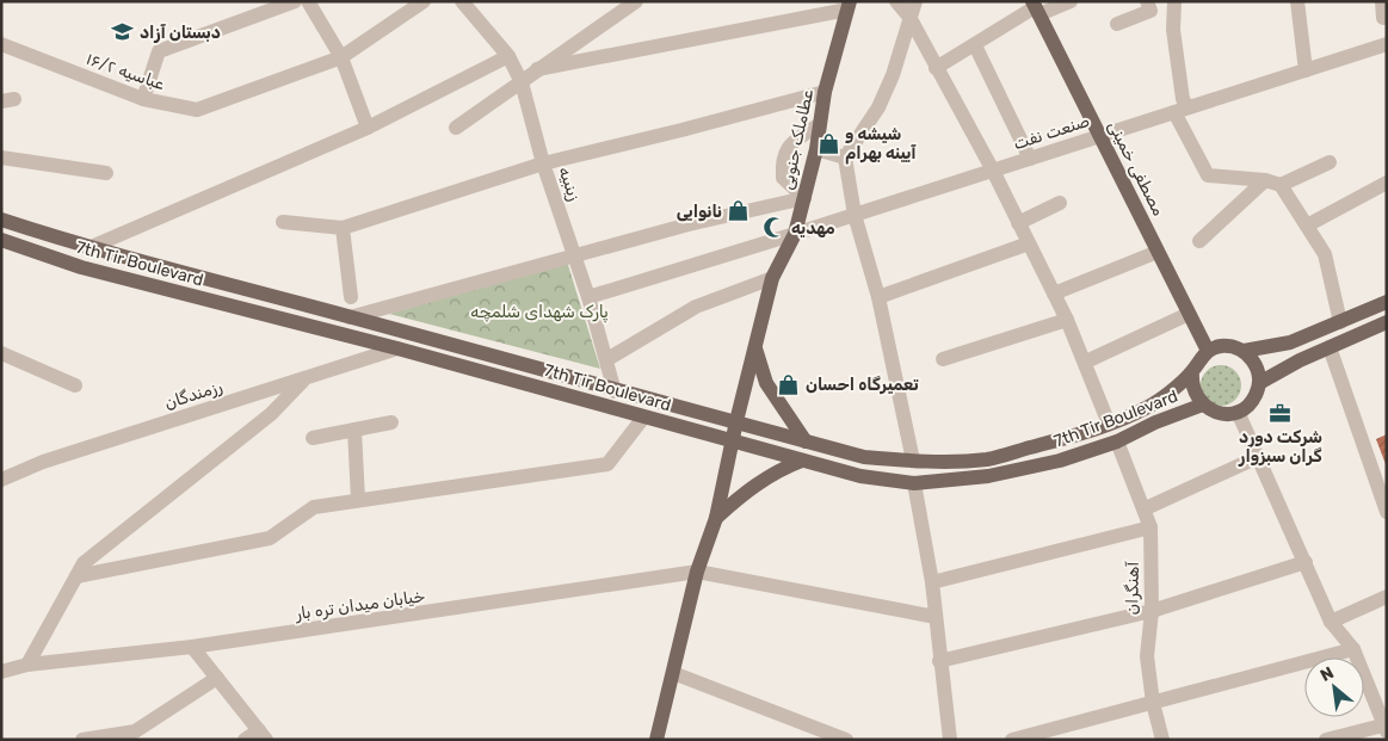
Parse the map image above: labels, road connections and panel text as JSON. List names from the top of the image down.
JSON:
{
  "streets": {
    "main road": ["عطاملک جنوبی", "مصطفی خمینی", "7th Tir Boulevard"],
    "street": [
      "عباسیه ۱۶/۲",
      "صنعت نفت",
      "زینبیه",
      "رزمندگان",
      "آهنگران",
      "خیابان میدان تره بار"
    ]
  },
  "crossings": [
    ["صنعت نفت", "عطاملک جنوبی"],
    ["صنعت نفت", "مصطفی خمینی"],
    ["صنعت نفت", "زینبیه"],
    ["عطاملک جنوبی", "7th Tir Boulevard"],
    ["عطاملک جنوبی", "خیابان میدان تره بار"],
    ["مصطفی خمینی", "7th Tir Boulevard"],
    ["زینبیه", "7th Tir Boulevard"],
    ["7th Tir Boulevard", "رزمندگان"],
    ["7th Tir Boulevard", "آهنگران"]
  ],
  "parks": ["پارک شهدای شلمچه"],
  "places": {
    "school or university": ["دبستان آزاد"],
    "shop": ["شیشه و آیینه بهرام", "نانوایی", "تعمیرگاه احسان"],
    "mosque": ["مهدیه"],
    "office": ["شرکت دورد گران سبزوار"]
  },
  "north": "top left"
}
